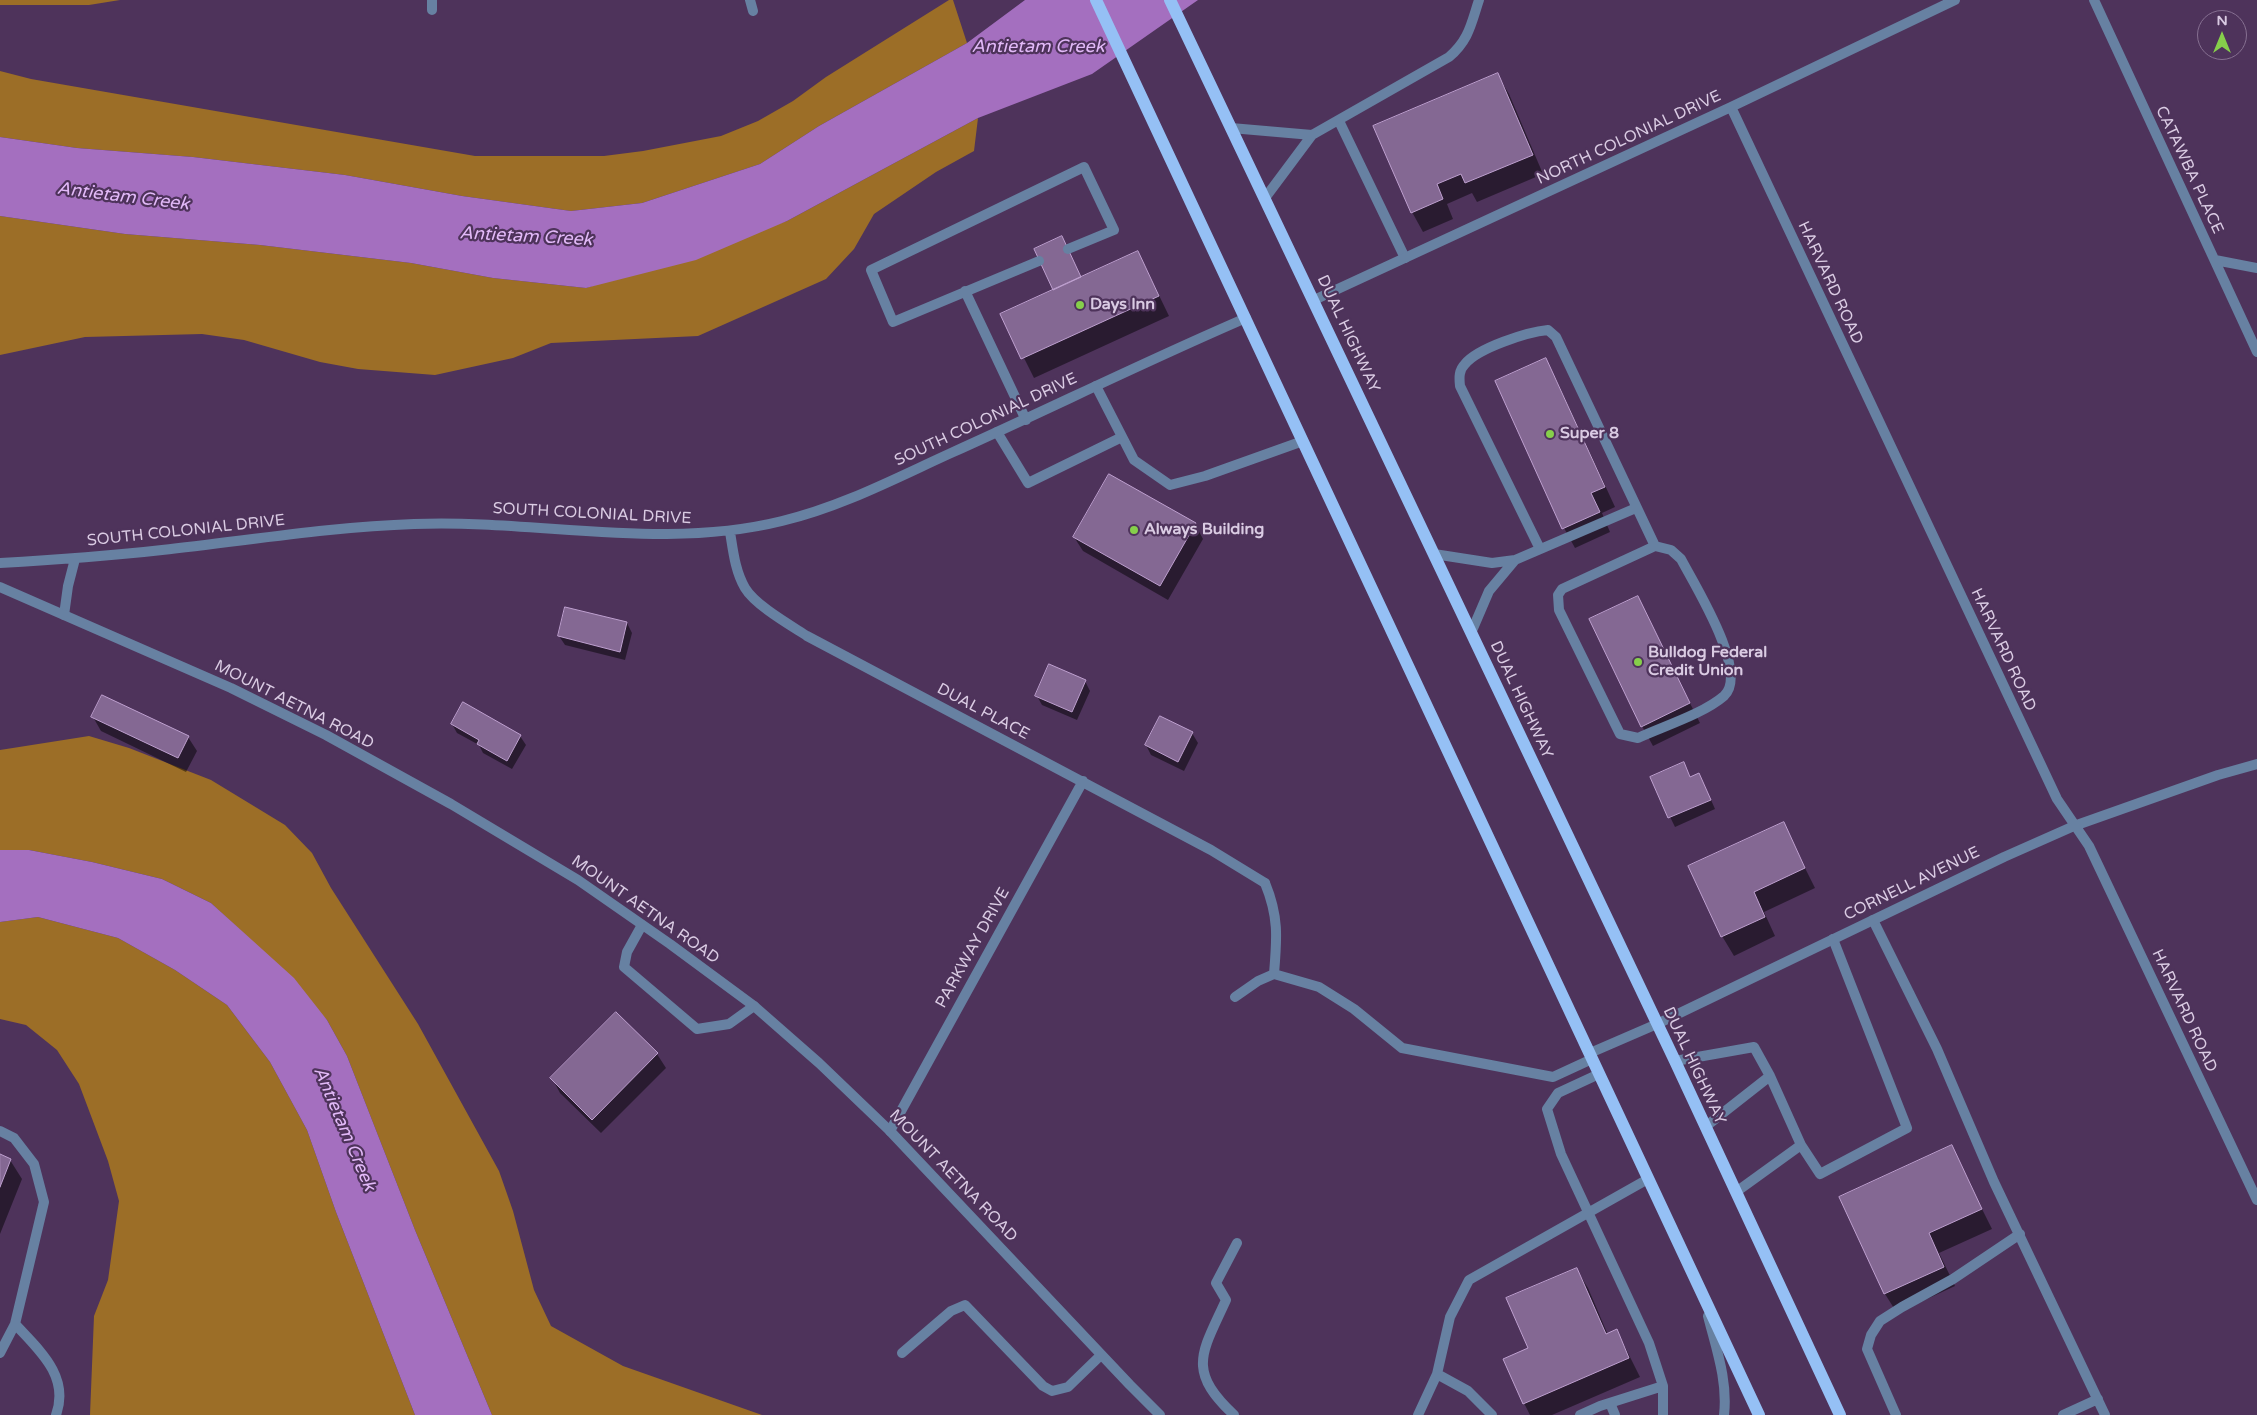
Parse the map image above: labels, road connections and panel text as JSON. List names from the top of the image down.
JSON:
{
  "streets": {
    "main road": ["DUAL HIGHWAY"],
    "street": [
      "NORTH COLONIAL DRIVE",
      "CATAWBA PLACE",
      "HARVARD ROAD",
      "SOUTH COLONIAL DRIVE",
      "MOUNT AETNA ROAD",
      "DUAL PLACE",
      "CORNELL AVENUE",
      "PARKWAY DRIVE"
    ]
  },
  "crossings": [
    ["NORTH COLONIAL DRIVE", "HARVARD ROAD"],
    ["NORTH COLONIAL DRIVE", "DUAL HIGHWAY"],
    ["HARVARD ROAD", "CORNELL AVENUE"],
    ["DUAL HIGHWAY", "CORNELL AVENUE"],
    ["SOUTH COLONIAL DRIVE", "MOUNT AETNA ROAD"],
    ["SOUTH COLONIAL DRIVE", "DUAL PLACE"],
    ["MOUNT AETNA ROAD", "PARKWAY DRIVE"],
    ["DUAL PLACE", "CORNELL AVENUE"],
    ["DUAL PLACE", "PARKWAY DRIVE"]
  ],
  "water": ["Antietam Creek"],
  "places": [
    "Days Inn",
    "Super 8",
    "Always Building",
    "Bulldog Federal Credit Union"
  ],
  "north": "top"
}
